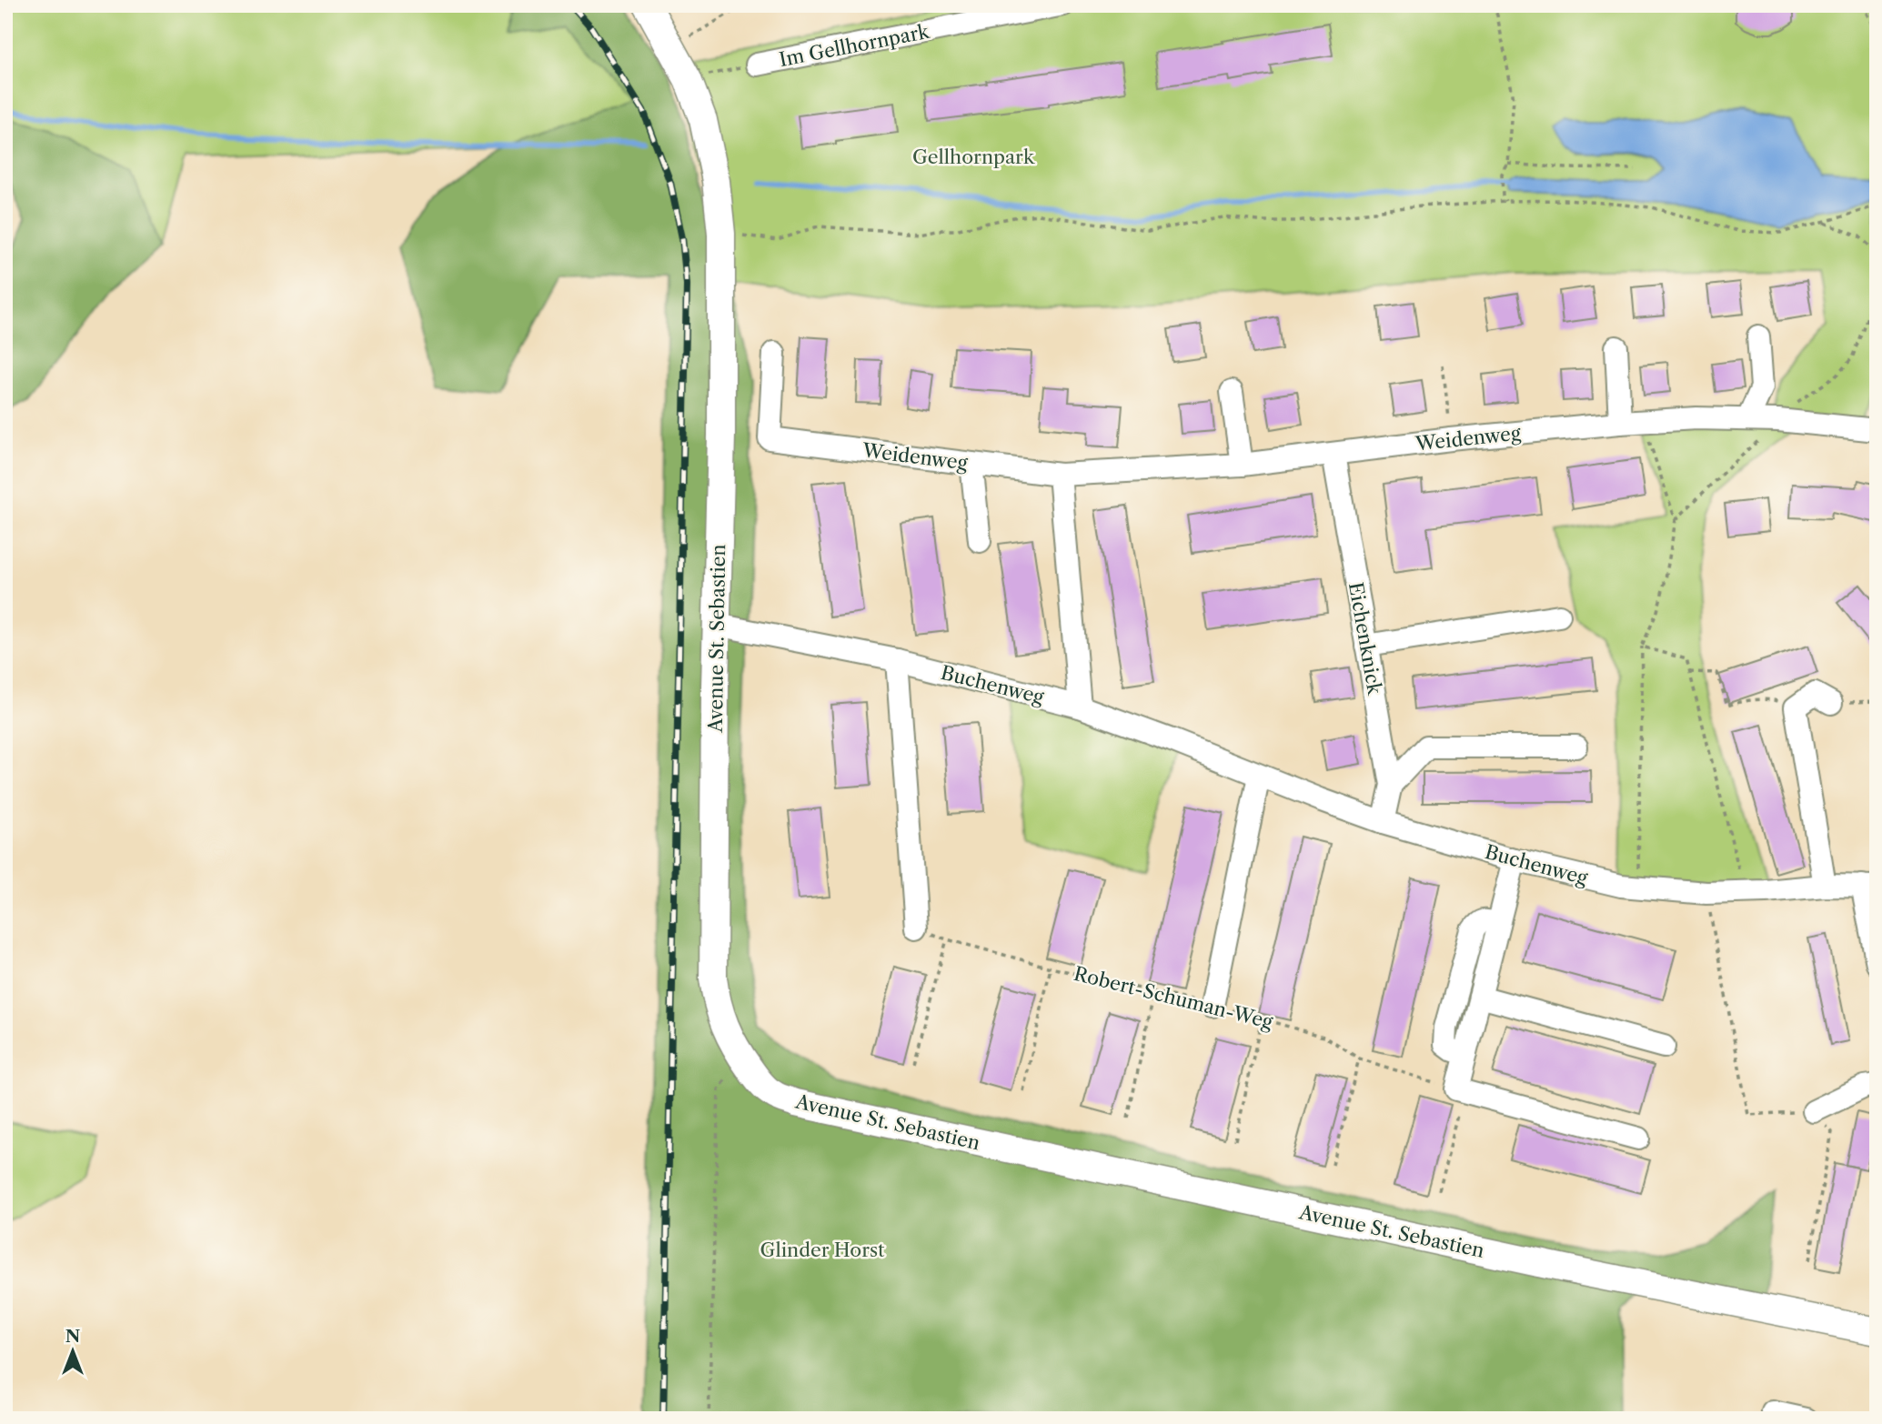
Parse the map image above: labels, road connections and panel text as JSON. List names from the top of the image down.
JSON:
{
  "streets": {
    "main road": ["Avenue St. Sebastien"],
    "street": [
      "Im Gellhornpark",
      "Weidenweg",
      "Eichenknick",
      "Buchenweg"
    ],
    "path": ["Robert-Schuman-Weg"]
  },
  "crossings": [
    ["Weidenweg", "Eichenknick"],
    ["Avenue St. Sebastien", "Buchenweg"],
    ["Eichenknick", "Buchenweg"]
  ],
  "parks": ["Gellhornpark", "Glinder Horst"],
  "north": "top"
}
